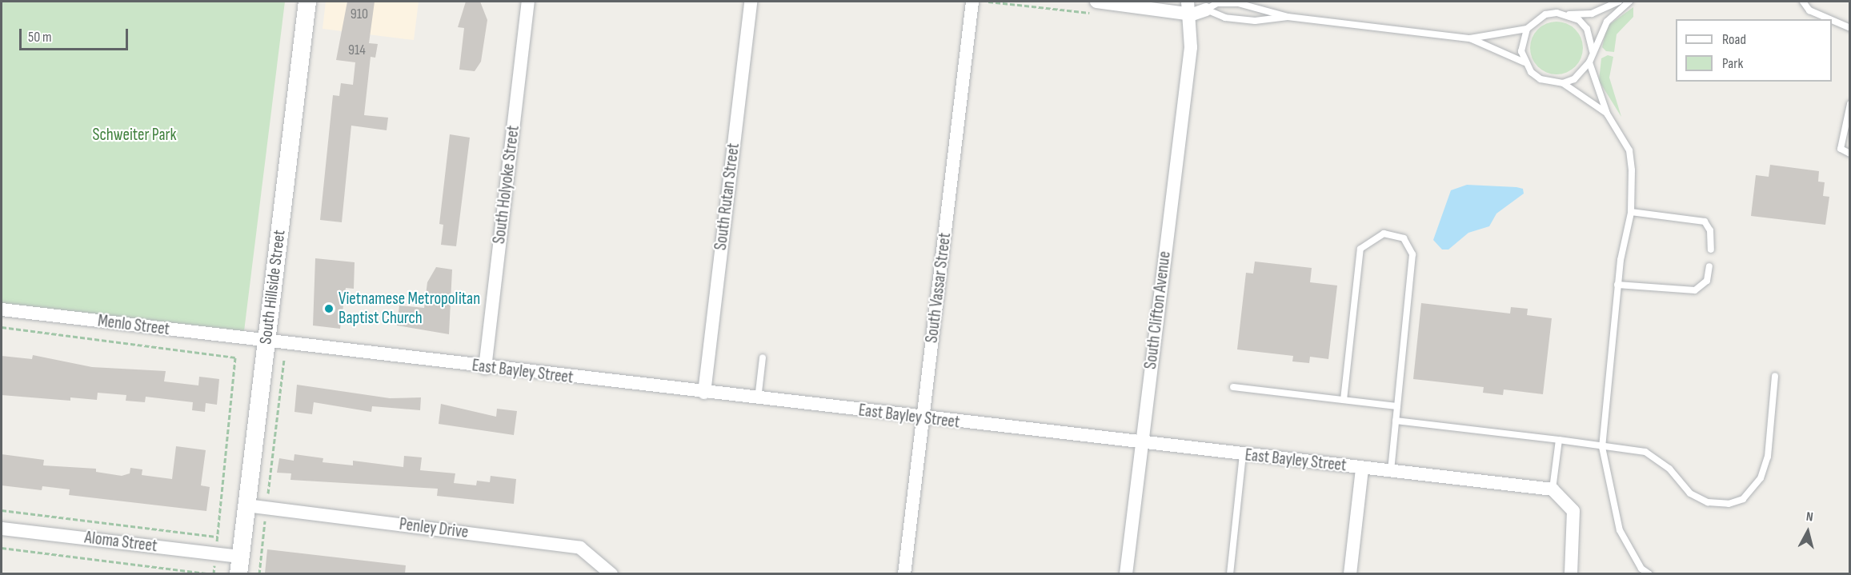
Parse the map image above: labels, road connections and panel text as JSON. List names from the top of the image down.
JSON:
{
  "streets": {
    "main road": ["South Hillside Street"],
    "street": [
      "South Holyoke Street",
      "South Rutan Street",
      "South Vassar Street",
      "South Clifton Avenue",
      "Menlo Street",
      "East Bayley Street",
      "Penley Drive",
      "Aloma Street"
    ]
  },
  "crossings": [
    ["South Holyoke Street", "East Bayley Street"],
    ["South Rutan Street", "East Bayley Street"],
    ["South Hillside Street", "Menlo Street"],
    ["South Hillside Street", "East Bayley Street"],
    ["South Hillside Street", "Penley Drive"],
    ["South Hillside Street", "Aloma Street"],
    ["South Vassar Street", "East Bayley Street"],
    ["South Clifton Avenue", "East Bayley Street"],
    ["Menlo Street", "East Bayley Street"]
  ],
  "parks": ["Schweiter Park"],
  "places": ["Vietnamese Metropolitan Baptist Church"],
  "house_numbers": ["910", "914"],
  "legend": ["Road", "Park"],
  "scale_bar": "50 m",
  "north": "top"
}
